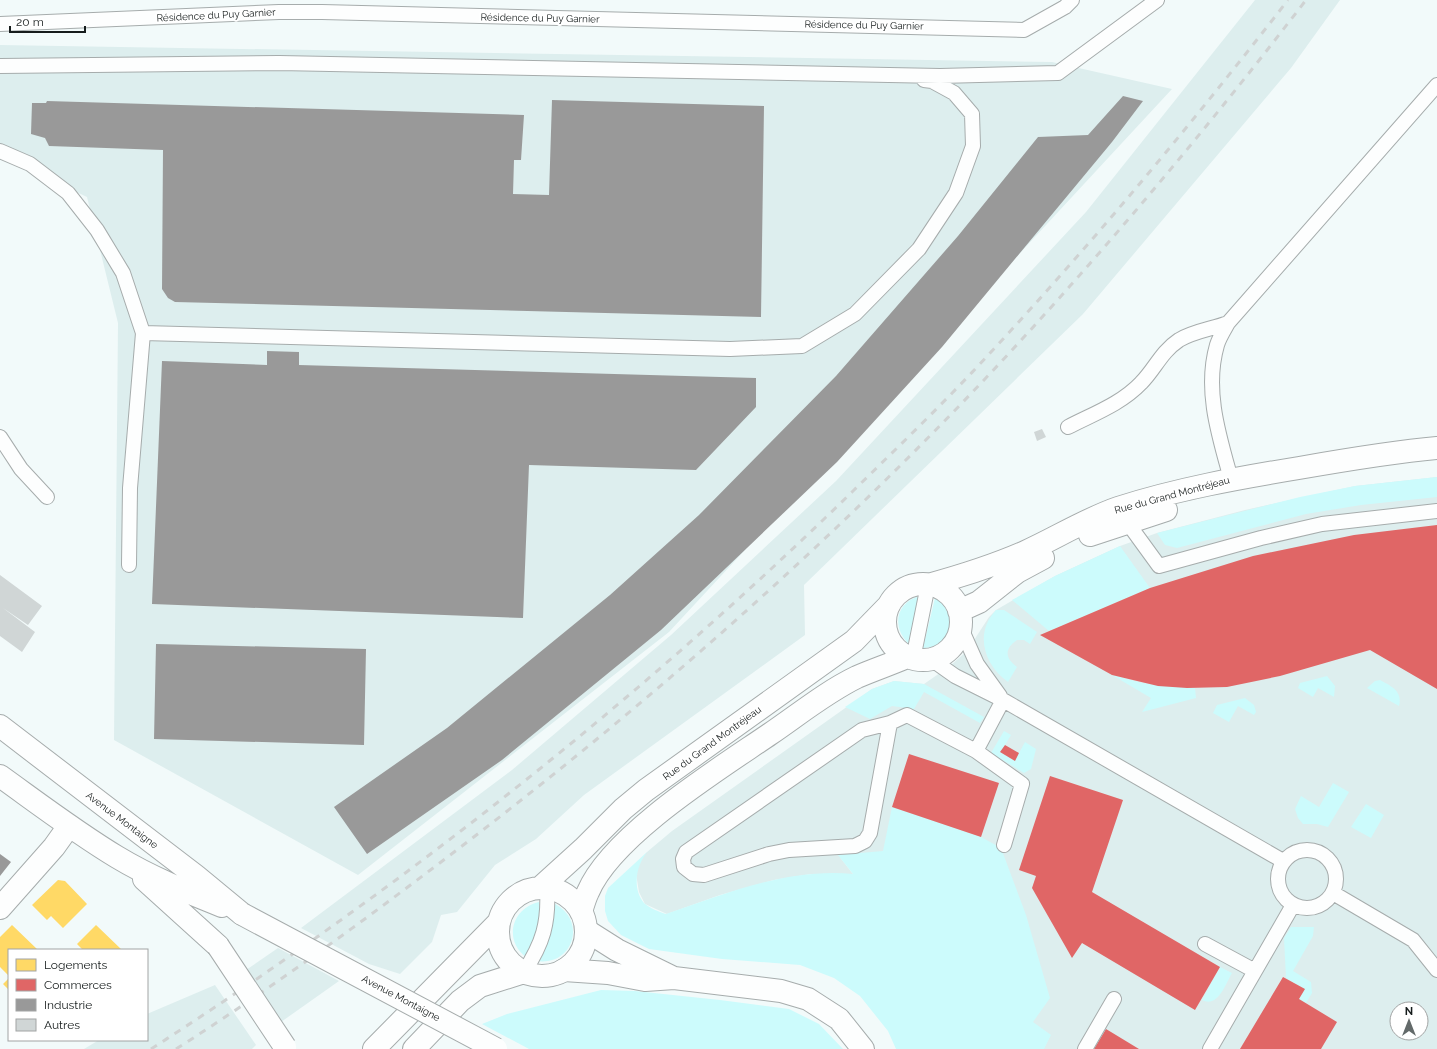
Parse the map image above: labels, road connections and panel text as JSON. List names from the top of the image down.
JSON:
{
  "streets": {
    "street": ["Rue du Grand Montréjeau", "Avenue Montaigne"],
    "lane": ["Résidence du Puy Garnier"]
  },
  "legend": [
    "Logements",
    "Commerces",
    "Industrie",
    "Autres"
  ],
  "scale_bar": "20 m",
  "north": "top"
}
